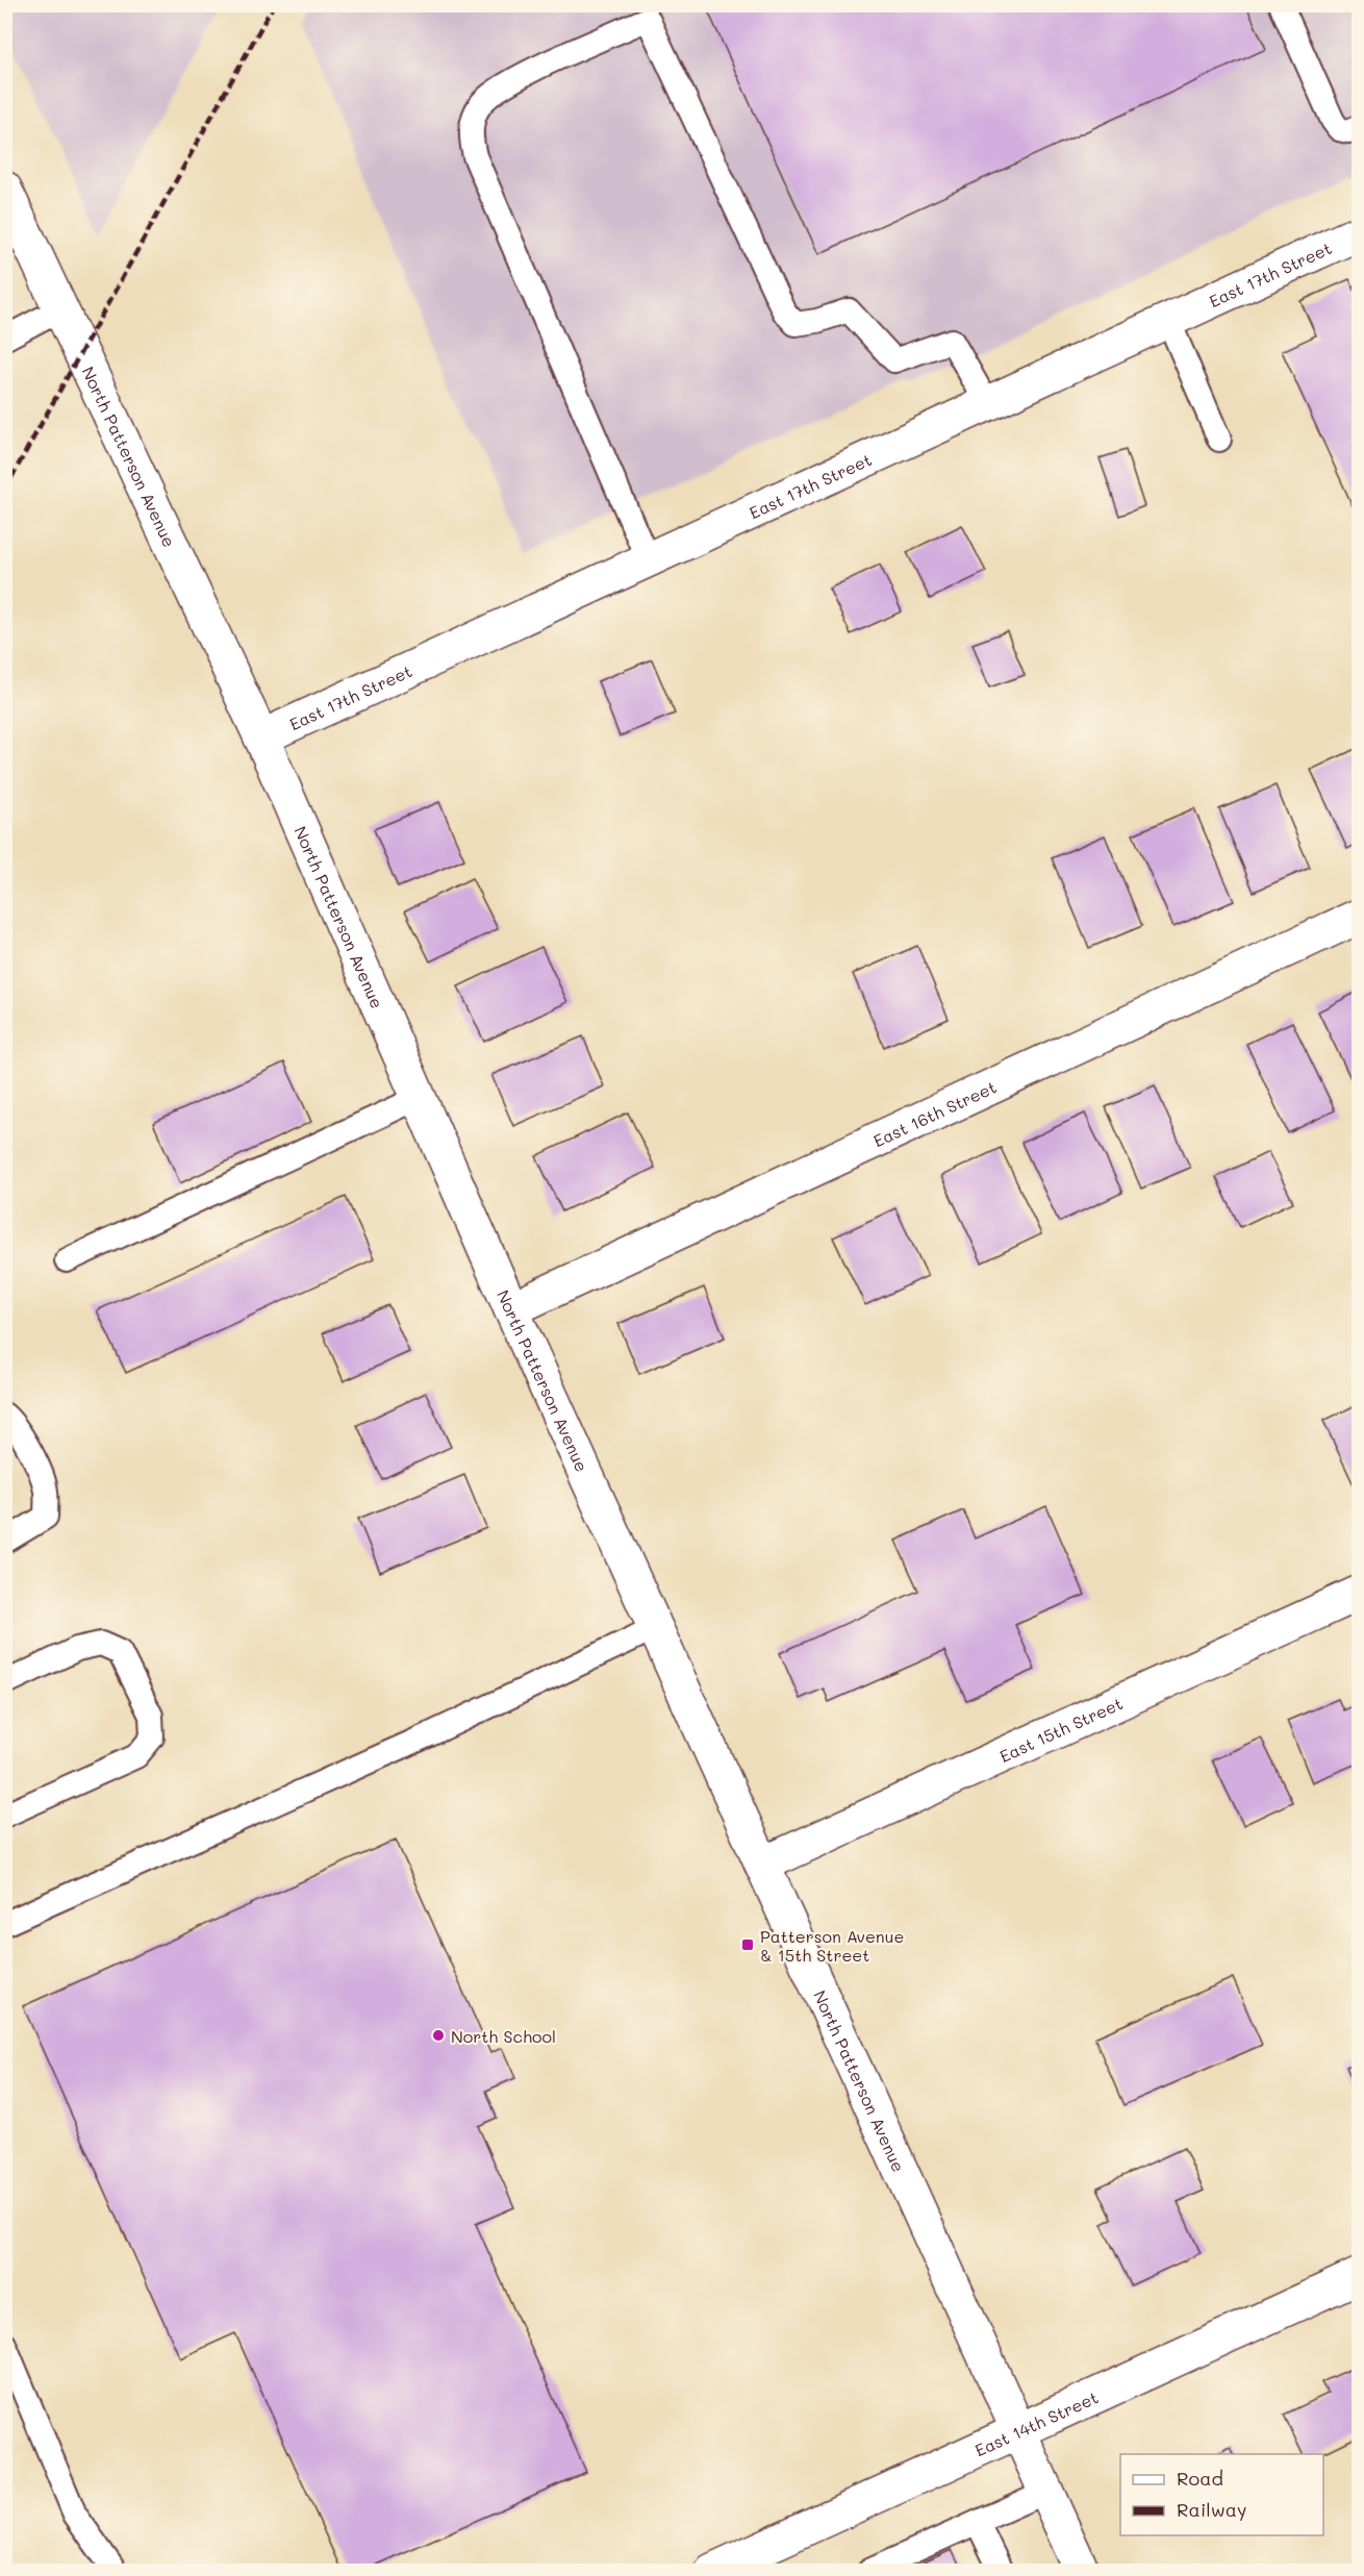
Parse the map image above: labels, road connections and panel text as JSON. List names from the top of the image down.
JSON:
{
  "streets": {
    "street": [
      "East 17th Street",
      "North Patterson Avenue",
      "East 16th Street",
      "East 15th Street",
      "East 14th Street"
    ]
  },
  "crossings": [
    ["East 17th Street", "North Patterson Avenue"],
    ["North Patterson Avenue", "East 16th Street"],
    ["North Patterson Avenue", "East 15th Street"],
    ["North Patterson Avenue", "East 14th Street"]
  ],
  "places": {
    "transit": ["Patterson Avenue & 15th Street"],
    "other": ["North School"]
  },
  "legend": ["Road", "Railway"]
}
